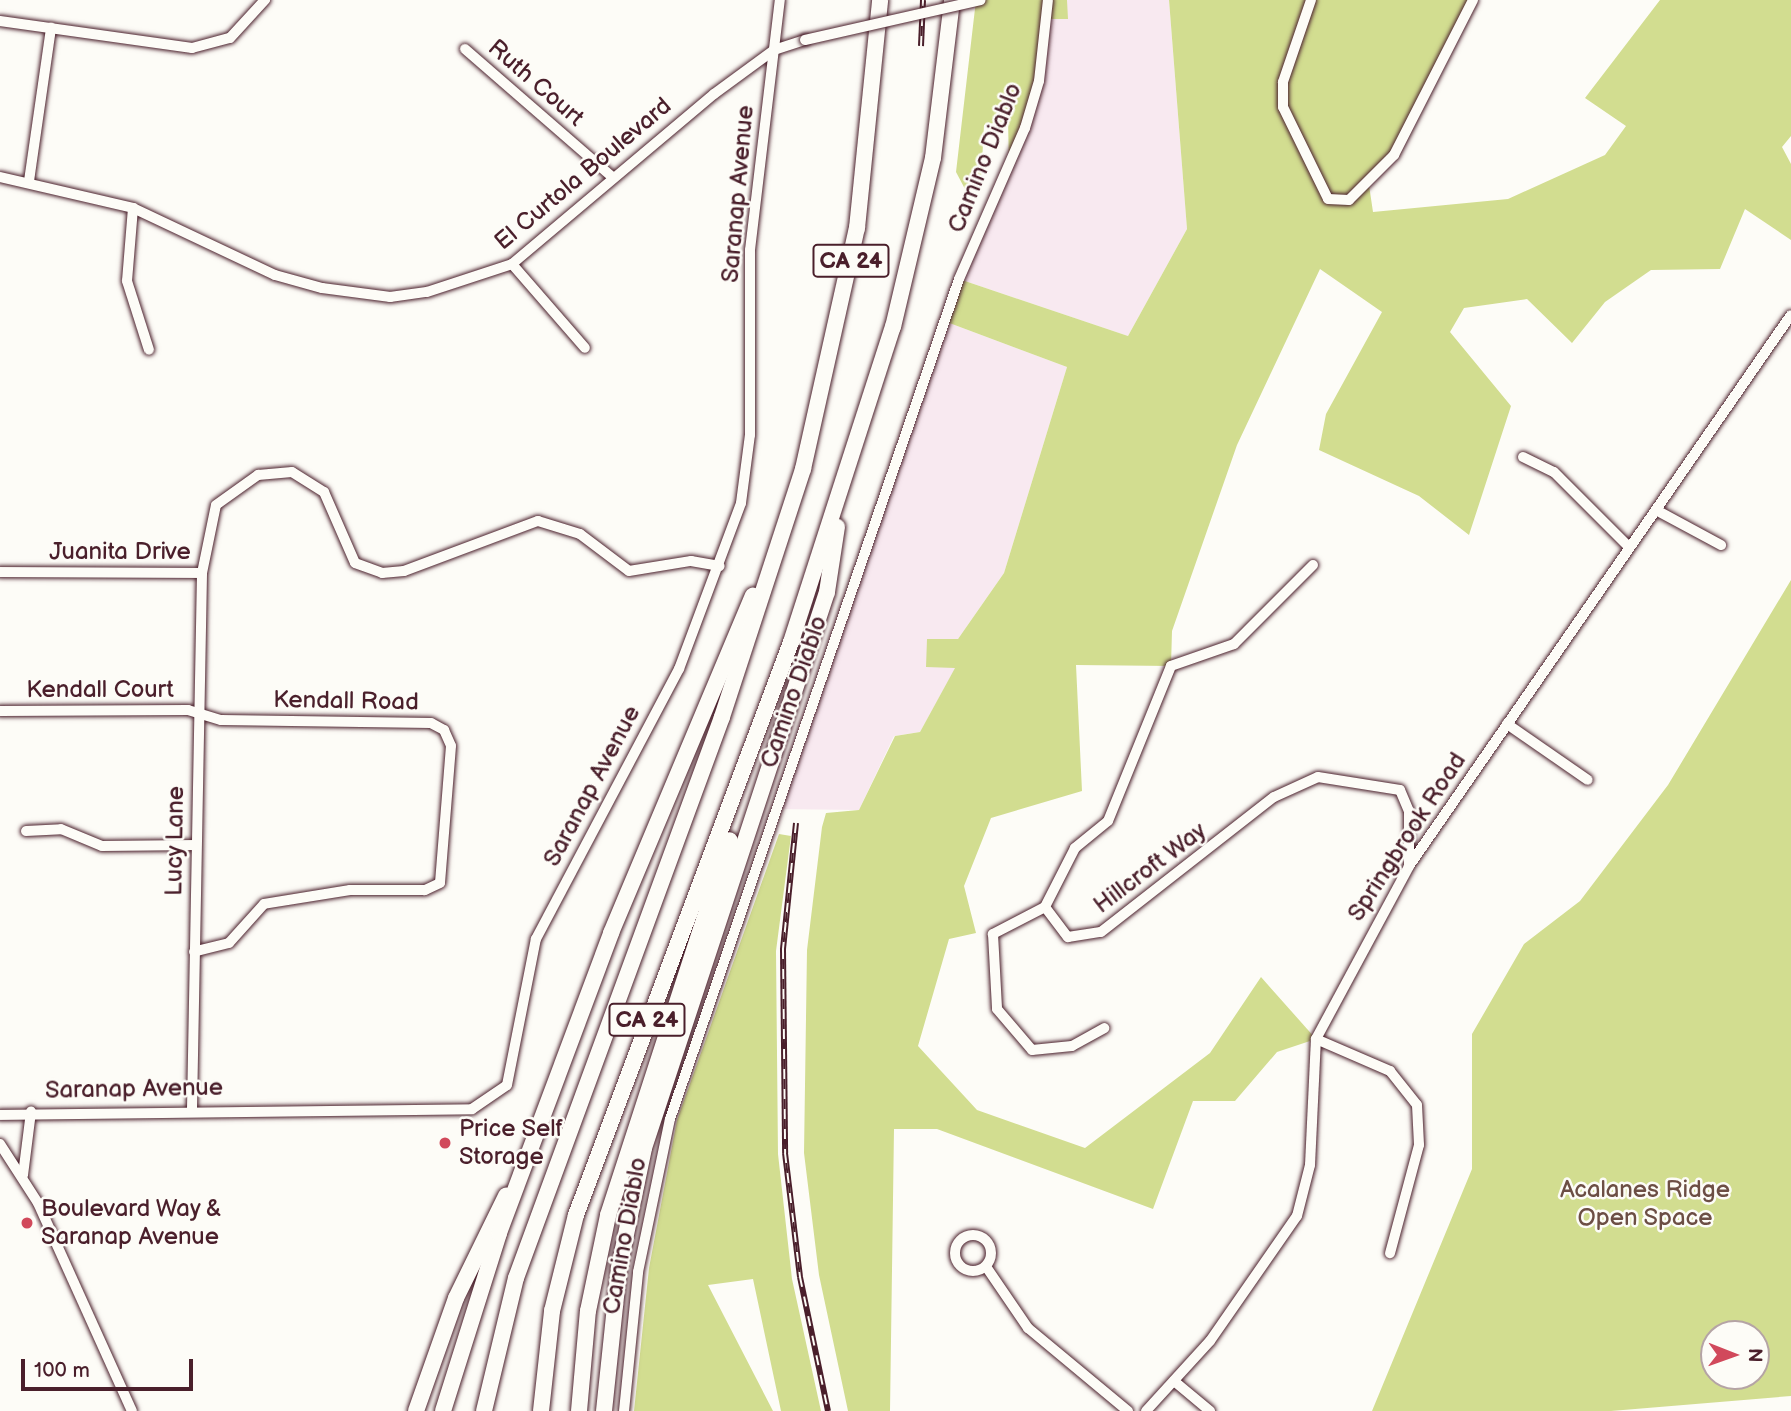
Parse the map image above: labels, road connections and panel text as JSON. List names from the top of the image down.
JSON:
{
  "streets": {
    "highway": ["CA 24"],
    "street": [
      "Ruth Court",
      "Camino Diablo",
      "El Curtola Boulevard",
      "Saranap Avenue",
      "Juanita Drive",
      "Kendall Court",
      "Kendall Road",
      "Springbrook Road",
      "Lucy Lane",
      "Hillcroft Way"
    ]
  },
  "crossings": [
    ["Ruth Court", "El Curtola Boulevard"],
    ["El Curtola Boulevard", "Saranap Avenue"],
    ["Saranap Avenue", "Juanita Drive"],
    ["Saranap Avenue", "Lucy Lane"],
    ["Juanita Drive", "Lucy Lane"],
    ["Kendall Court", "Kendall Road"],
    ["Kendall Court", "Lucy Lane"],
    ["Kendall Road", "Lucy Lane"],
    ["Springbrook Road", "Hillcroft Way"]
  ],
  "parks": ["Acalanes Ridge Open Space"],
  "places": ["Price Self Storage", "Boulevard Way & Saranap Avenue"],
  "scale_bar": "100 m",
  "north": "right"
}
